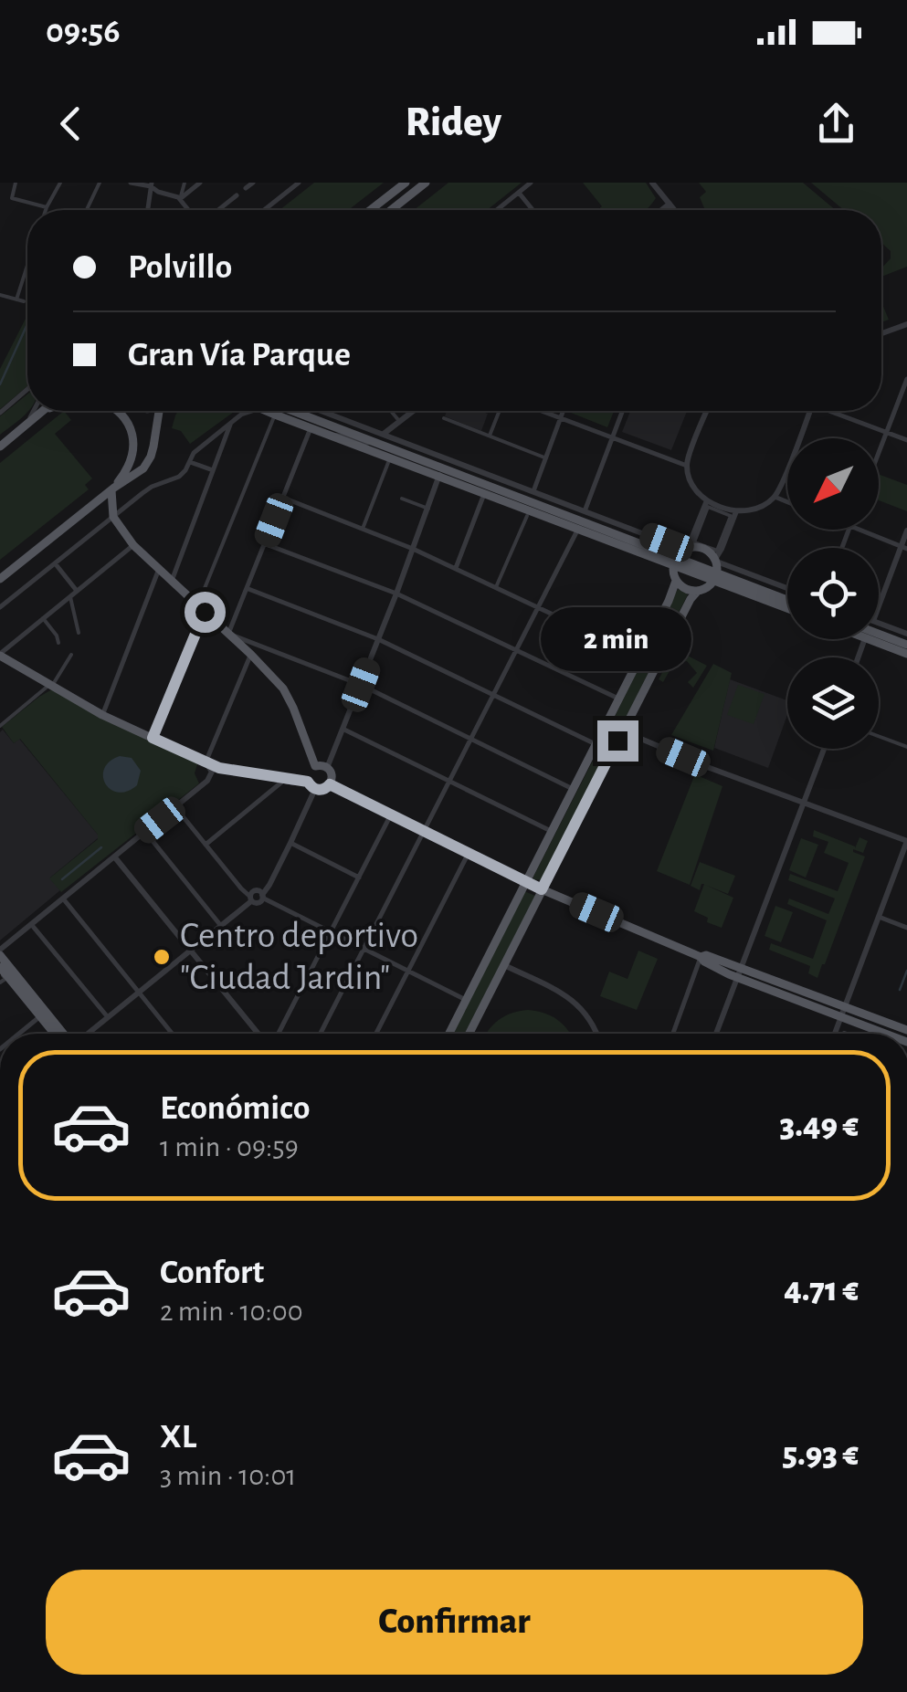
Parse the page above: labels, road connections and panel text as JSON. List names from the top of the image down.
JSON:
{
  "places": ["Centro deportivo \"Ciudad Jardin\""],
  "north": "bottom left",
  "page": {
    "status": "09:56",
    "header": "Ridey",
    "banner": ["Polvillo", "Gran Vía Parque"],
    "bubble": "2 min",
    "list": [
      {
        "name": "Económico",
        "note": "1 min · 09:59",
        "value": "3.49 €"
      },
      {
        "name": "Confort",
        "note": "2 min · 10:00",
        "value": "4.71 €"
      },
      {
        "name": "XL",
        "note": "3 min · 10:01",
        "value": "5.93 €"
      }
    ],
    "buttons": "Confirmar"
  }
}
